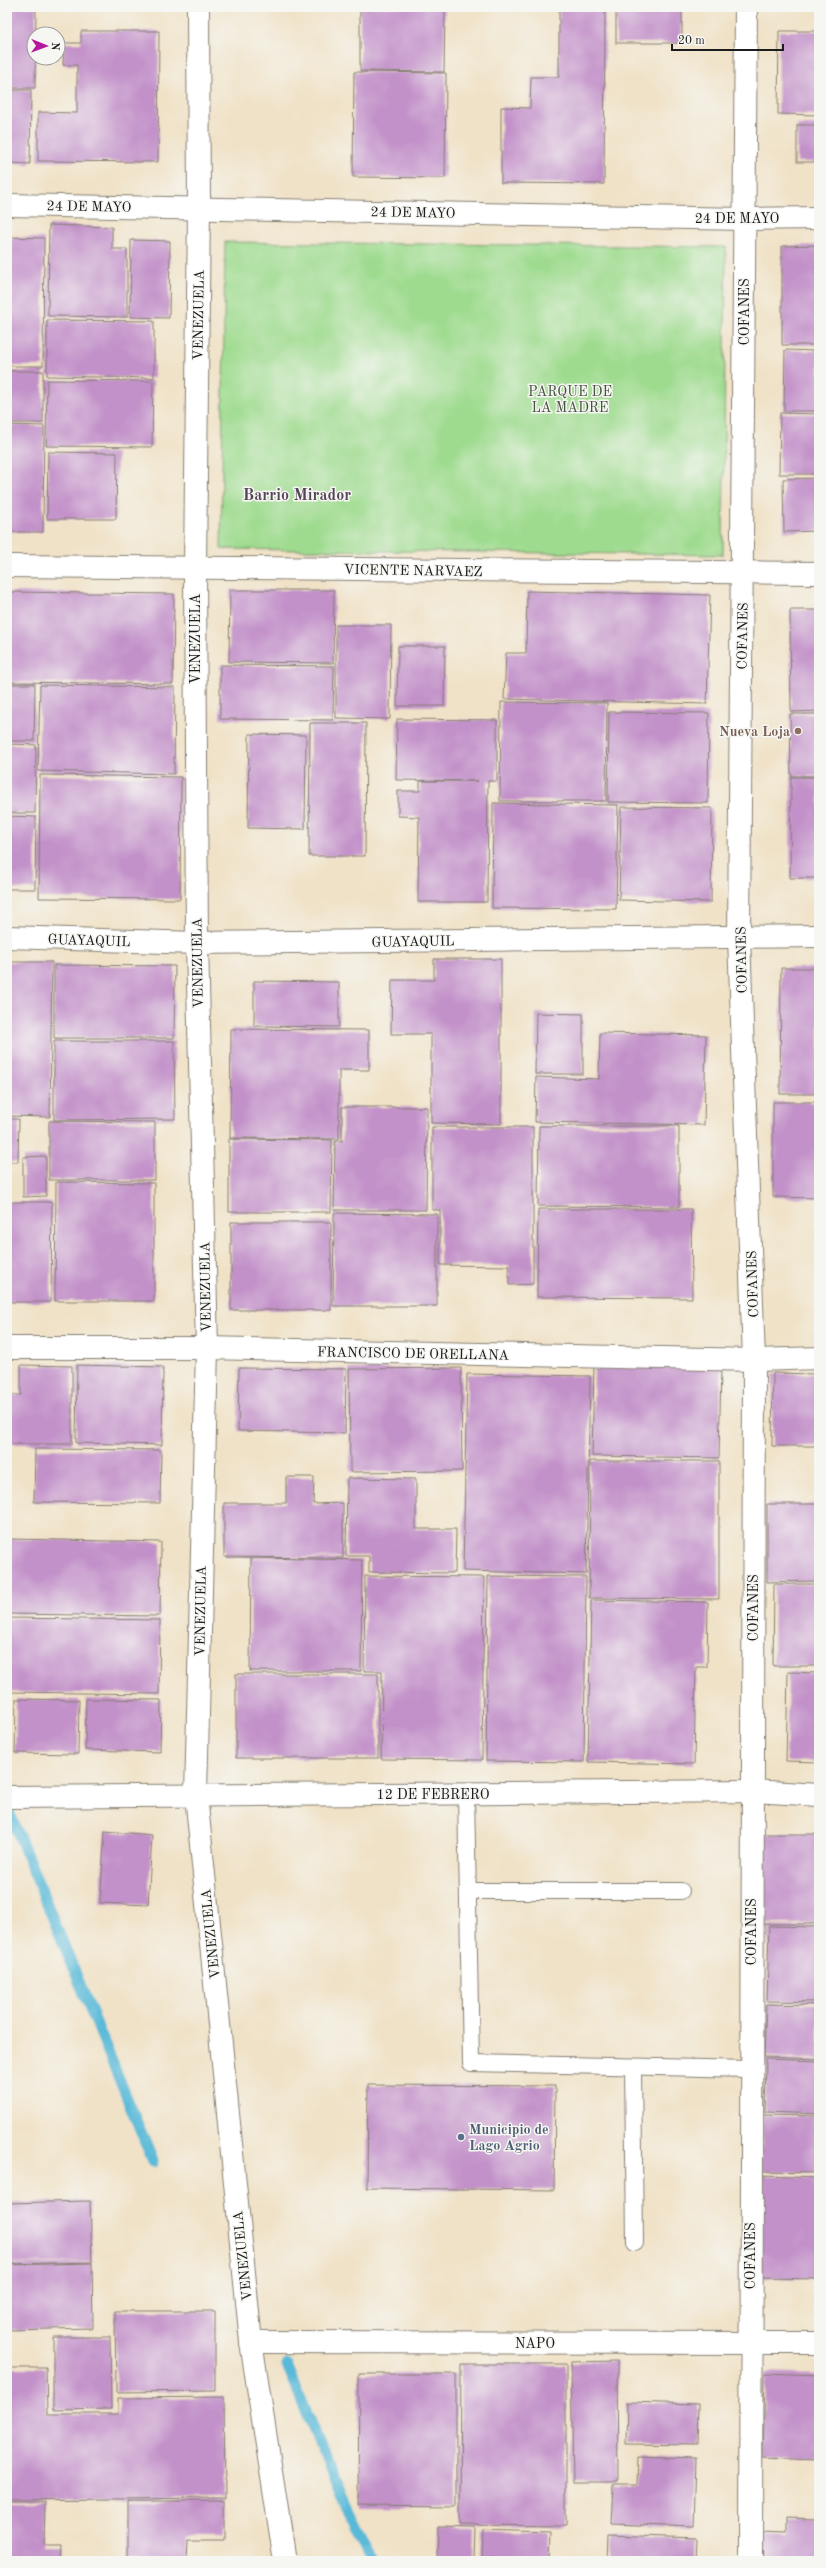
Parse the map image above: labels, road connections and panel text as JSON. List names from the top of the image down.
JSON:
{
  "streets": {
    "street": [
      "24 DE MAYO",
      "COFANES",
      "VENEZUELA",
      "VICENTE NARVAEZ",
      "GUAYAQUIL",
      "FRANCISCO DE ORELLANA",
      "12 DE FEBRERO",
      "NAPO"
    ]
  },
  "crossings": [
    ["24 DE MAYO", "COFANES"],
    ["24 DE MAYO", "VENEZUELA"],
    ["COFANES", "VICENTE NARVAEZ"],
    ["COFANES", "GUAYAQUIL"],
    ["COFANES", "FRANCISCO DE ORELLANA"],
    ["COFANES", "12 DE FEBRERO"],
    ["COFANES", "NAPO"],
    ["VENEZUELA", "VICENTE NARVAEZ"],
    ["VENEZUELA", "GUAYAQUIL"],
    ["VENEZUELA", "FRANCISCO DE ORELLANA"],
    ["VENEZUELA", "12 DE FEBRERO"],
    ["VENEZUELA", "NAPO"]
  ],
  "districts": ["Barrio Mirador"],
  "parks": ["PARQUE DE LA MADRE"],
  "places": ["Nueva Loja", "Municipio de Lago Agrio"],
  "scale_bar": "20 m",
  "north": "right"
}
